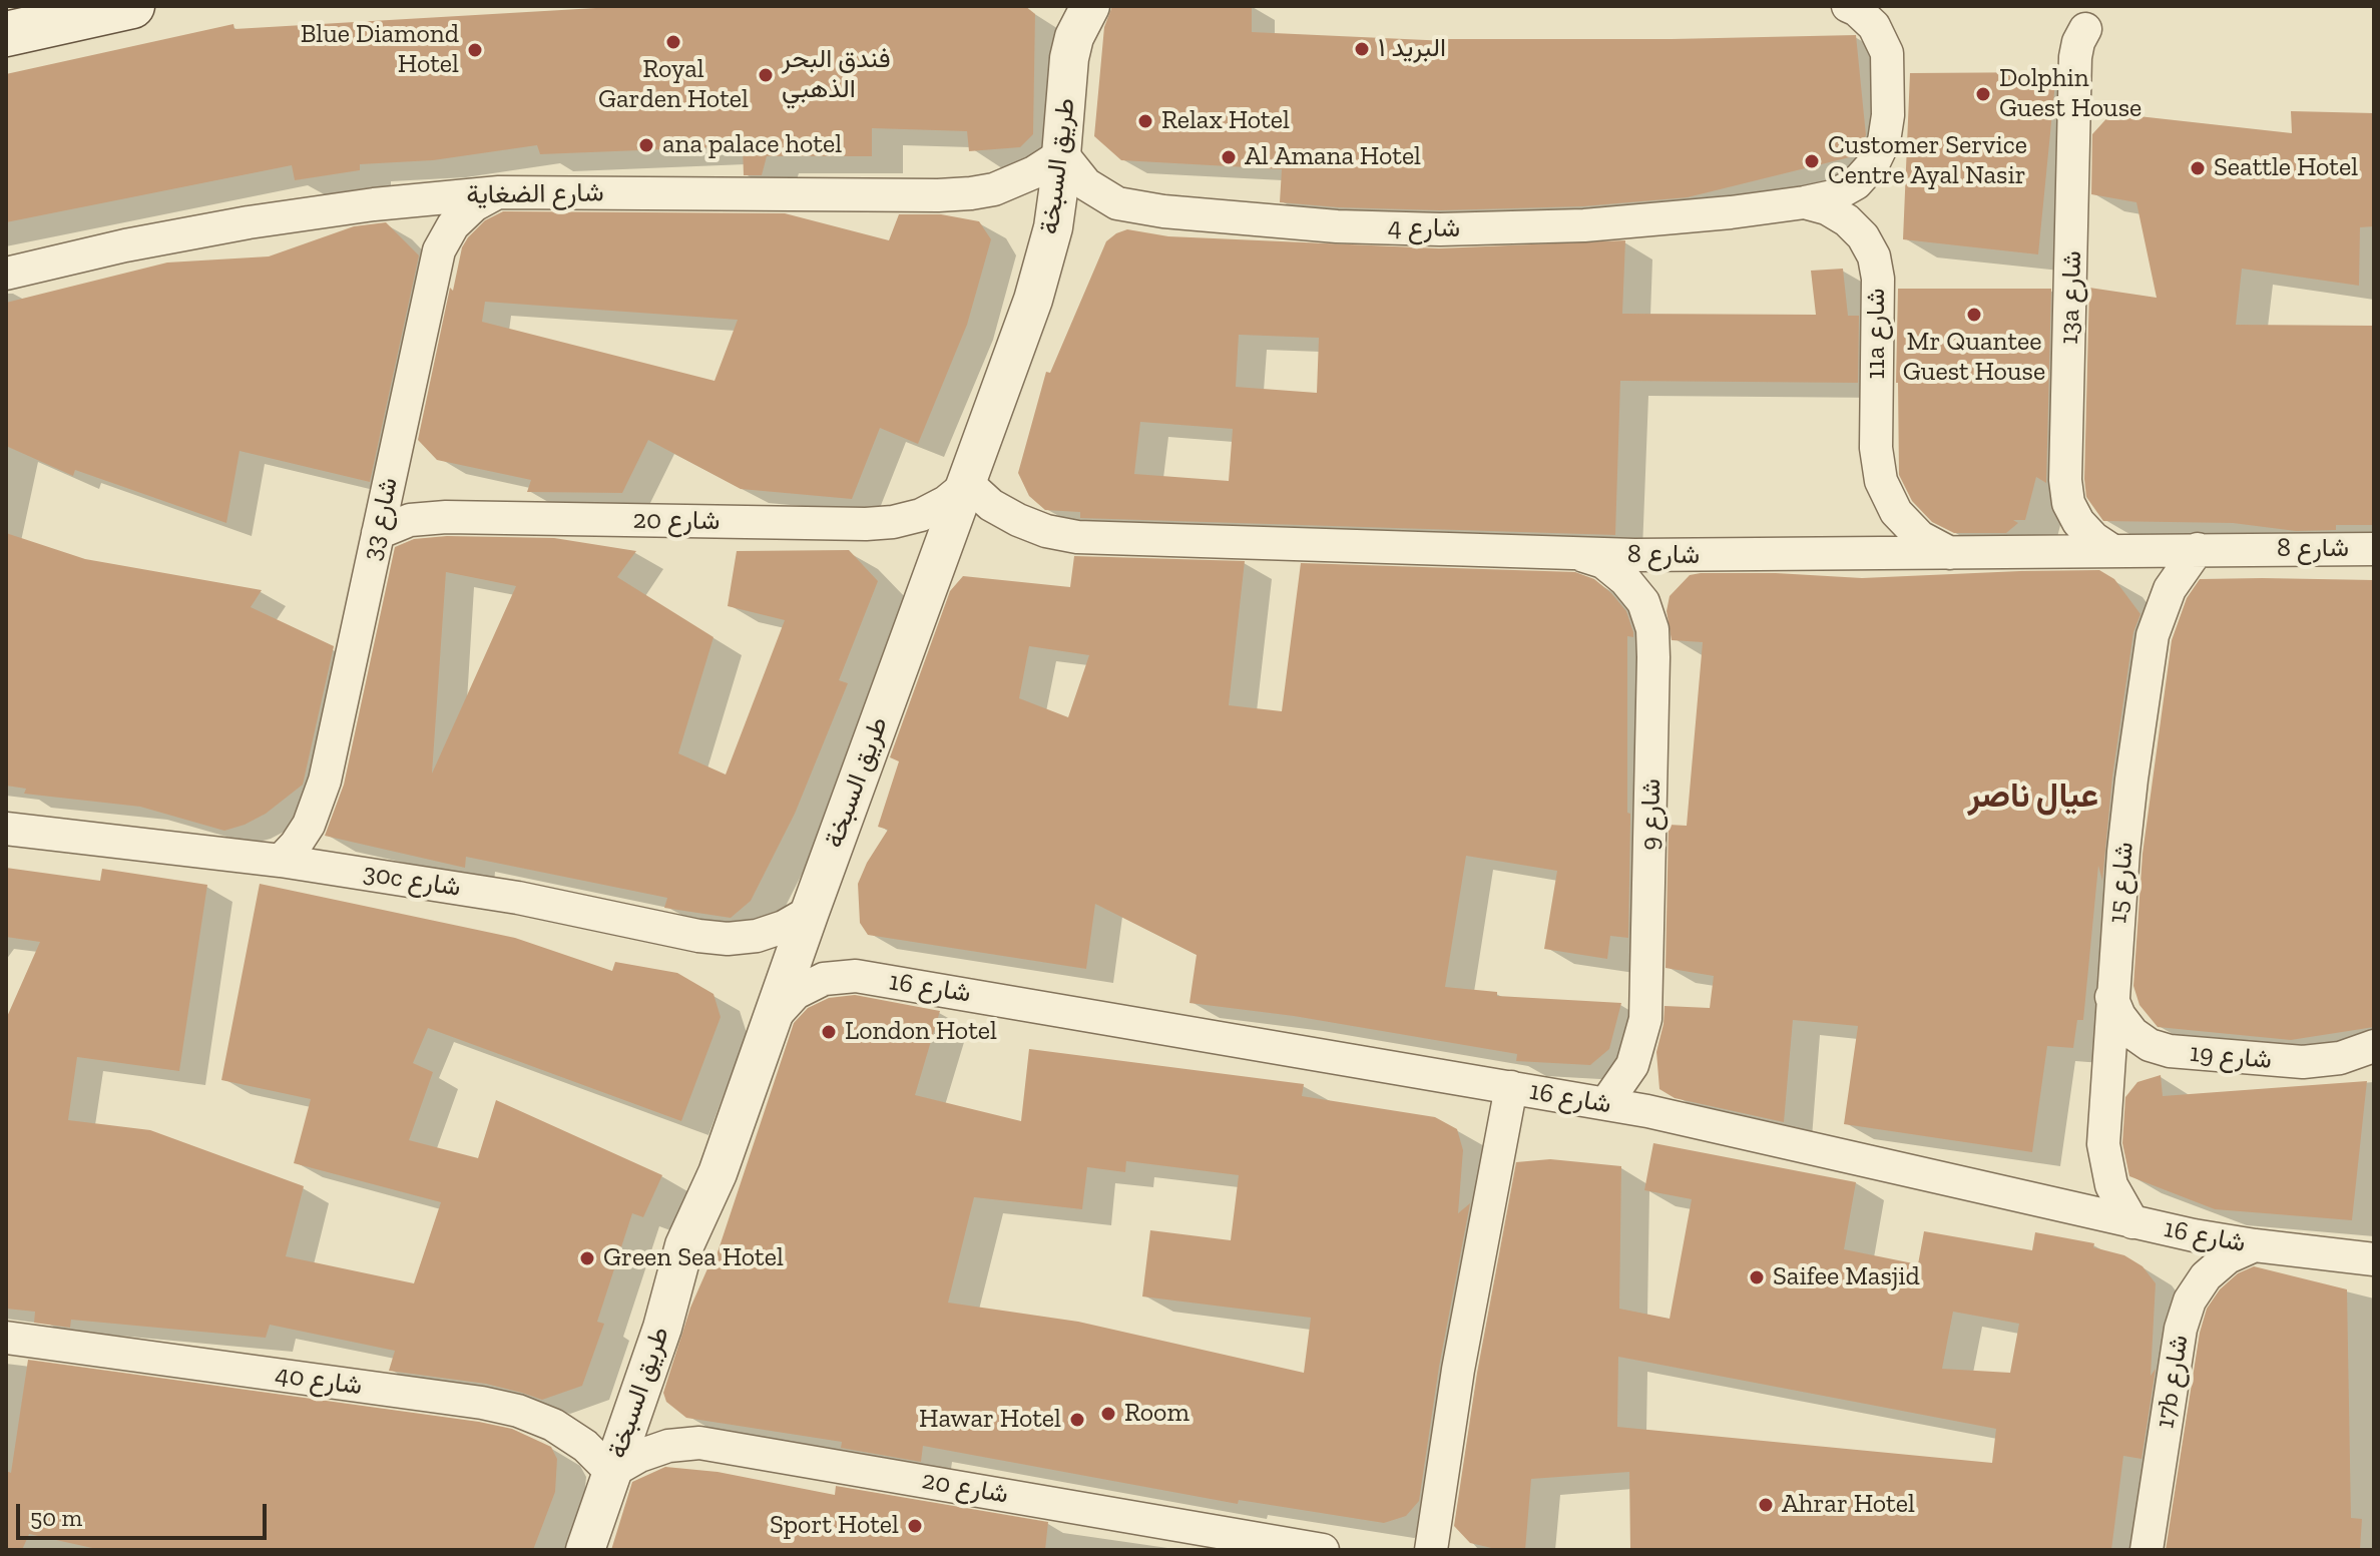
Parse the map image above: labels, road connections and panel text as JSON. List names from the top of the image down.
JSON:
{
  "streets": {
    "street": [
      "طريق السبخة",
      "شارع الضغاية",
      "شارع 4",
      "13a شارع",
      "11a شارع",
      "شارع 33",
      "شارع 20",
      "شارع 8",
      "شارع 9",
      "30c شارع",
      "شارع 15",
      "شارع 16",
      "شارع 19",
      "شارع 40",
      "17b شارع"
    ]
  },
  "crossings": [
    ["طريق السبخة", "شارع الضغاية"],
    ["طريق السبخة", "شارع 4"],
    ["طريق السبخة", "شارع 20"],
    ["طريق السبخة", "شارع 8"],
    ["طريق السبخة", "30c شارع"],
    ["طريق السبخة", "شارع 16"],
    ["طريق السبخة", "شارع 40"],
    ["شارع الضغاية", "شارع 4"],
    ["شارع الضغاية", "شارع 33"],
    ["شارع 4", "11a شارع"],
    ["13a شارع", "شارع 8"],
    ["11a شارع", "شارع 8"],
    ["شارع 33", "شارع 20"],
    ["شارع 33", "30c شارع"],
    ["شارع 20", "شارع 8"],
    ["شارع 20", "شارع 40"],
    ["شارع 8", "شارع 9"],
    ["شارع 8", "شارع 15"],
    ["شارع 9", "شارع 16"],
    ["شارع 15", "شارع 16"],
    ["شارع 15", "شارع 19"],
    ["شارع 16", "17b شارع"]
  ],
  "districts": ["عيال ناصر"],
  "places": [
    "Royal Garden Hotel",
    "البريد ١",
    "Blue Diamond Hotel",
    "فندق البحر الذهبي",
    "Dolphin Guest House",
    "Relax Hotel",
    "ana palace hotel",
    "Al Amana Hotel",
    "Customer Service Centre Ayal Nasir",
    "Seattle Hotel",
    "Mr Quantee Guest House",
    "London Hotel",
    "Green Sea Hotel",
    "Saifee Masjid",
    "Room",
    "Hawar Hotel",
    "Ahrar Hotel",
    "Sport Hotel"
  ],
  "scale_bar": "50 m"
}
